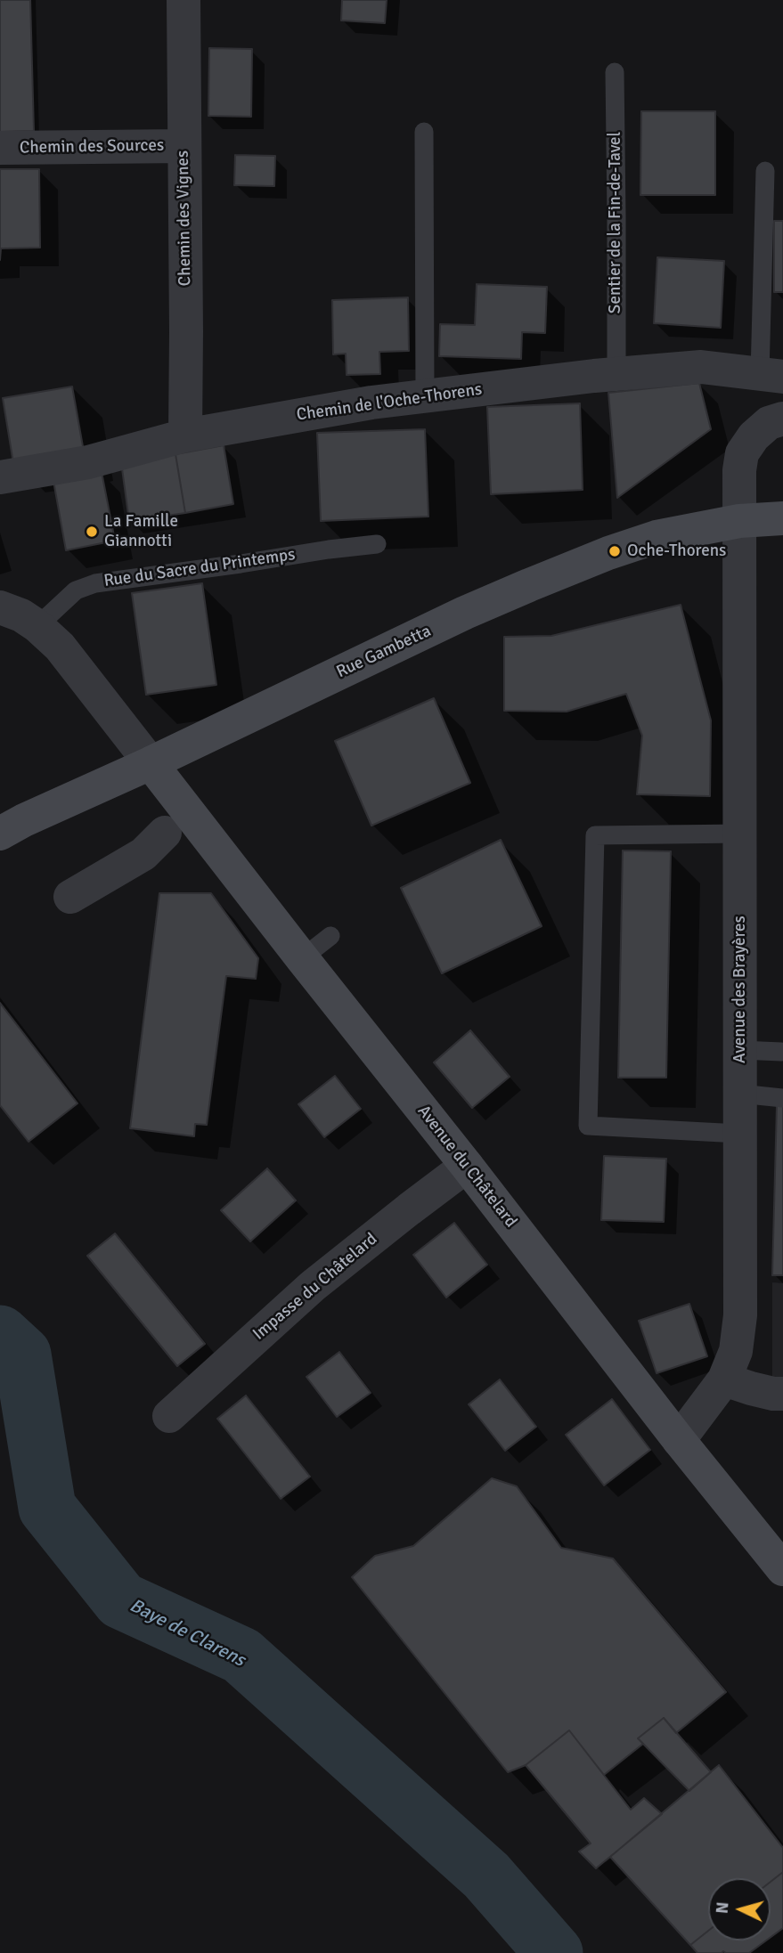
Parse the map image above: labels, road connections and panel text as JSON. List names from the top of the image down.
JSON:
{
  "streets": {
    "street": [
      "Chemin des Sources",
      "Chemin des Vignes",
      "Chemin de l'Oche-Thorens",
      "Rue Gambetta",
      "Avenue des Brayères",
      "Avenue du Châtelard",
      "Impasse du Châtelard"
    ],
    "lane": ["Sentier de la Fin-de-Tavel", "Rue du Sacre du Printemps"]
  },
  "crossings": [
    ["Chemin des Sources", "Chemin des Vignes"],
    ["Chemin des Vignes", "Chemin de l'Oche-Thorens"],
    ["Sentier de la Fin-de-Tavel", "Chemin de l'Oche-Thorens"],
    ["Rue Gambetta", "Avenue des Brayères"],
    ["Rue Gambetta", "Avenue du Châtelard"],
    ["Avenue des Brayères", "Avenue du Châtelard"],
    ["Avenue du Châtelard", "Impasse du Châtelard"]
  ],
  "water": ["Baye de Clarens"],
  "places": ["La Famille Giannotti", "Oche-Thorens"],
  "north": "left"
}
